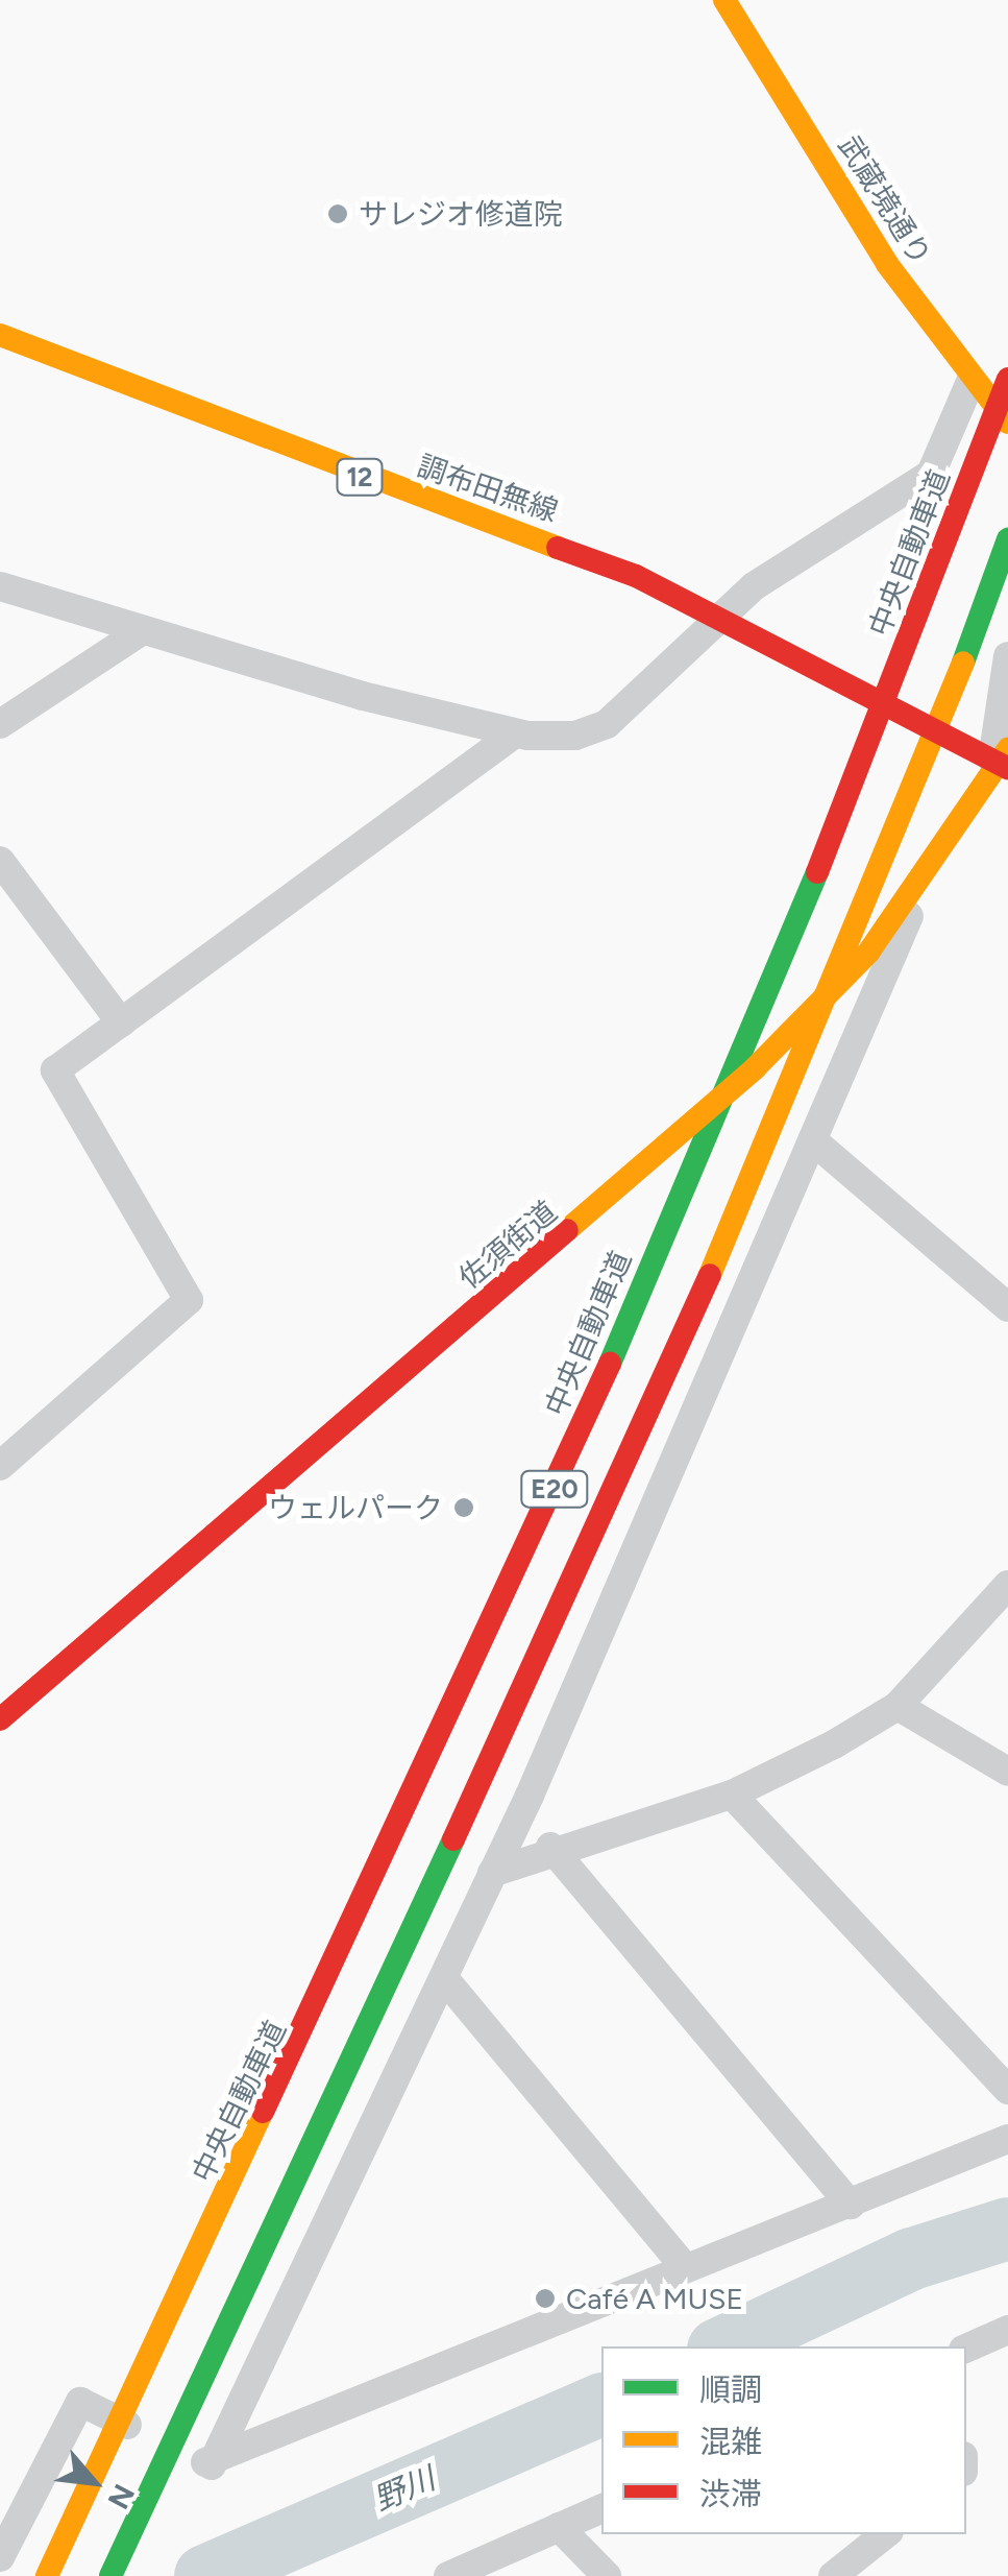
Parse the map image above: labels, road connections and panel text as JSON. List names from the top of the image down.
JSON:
{
  "streets": {
    "main road": [
      "武蔵境通り",
      "12",
      "調布田無線",
      "中央自動車道",
      "佐須街道",
      "E20"
    ]
  },
  "crossings": [
    ["12", "調布田無線"],
    ["12", "佐須街道"]
  ],
  "water": ["野川"],
  "places": ["サレジオ修道院", "ウェルパーク", "Café A MUSE"],
  "legend": ["順調", "混雑", "渋滞"],
  "north": "bottom right"
}
